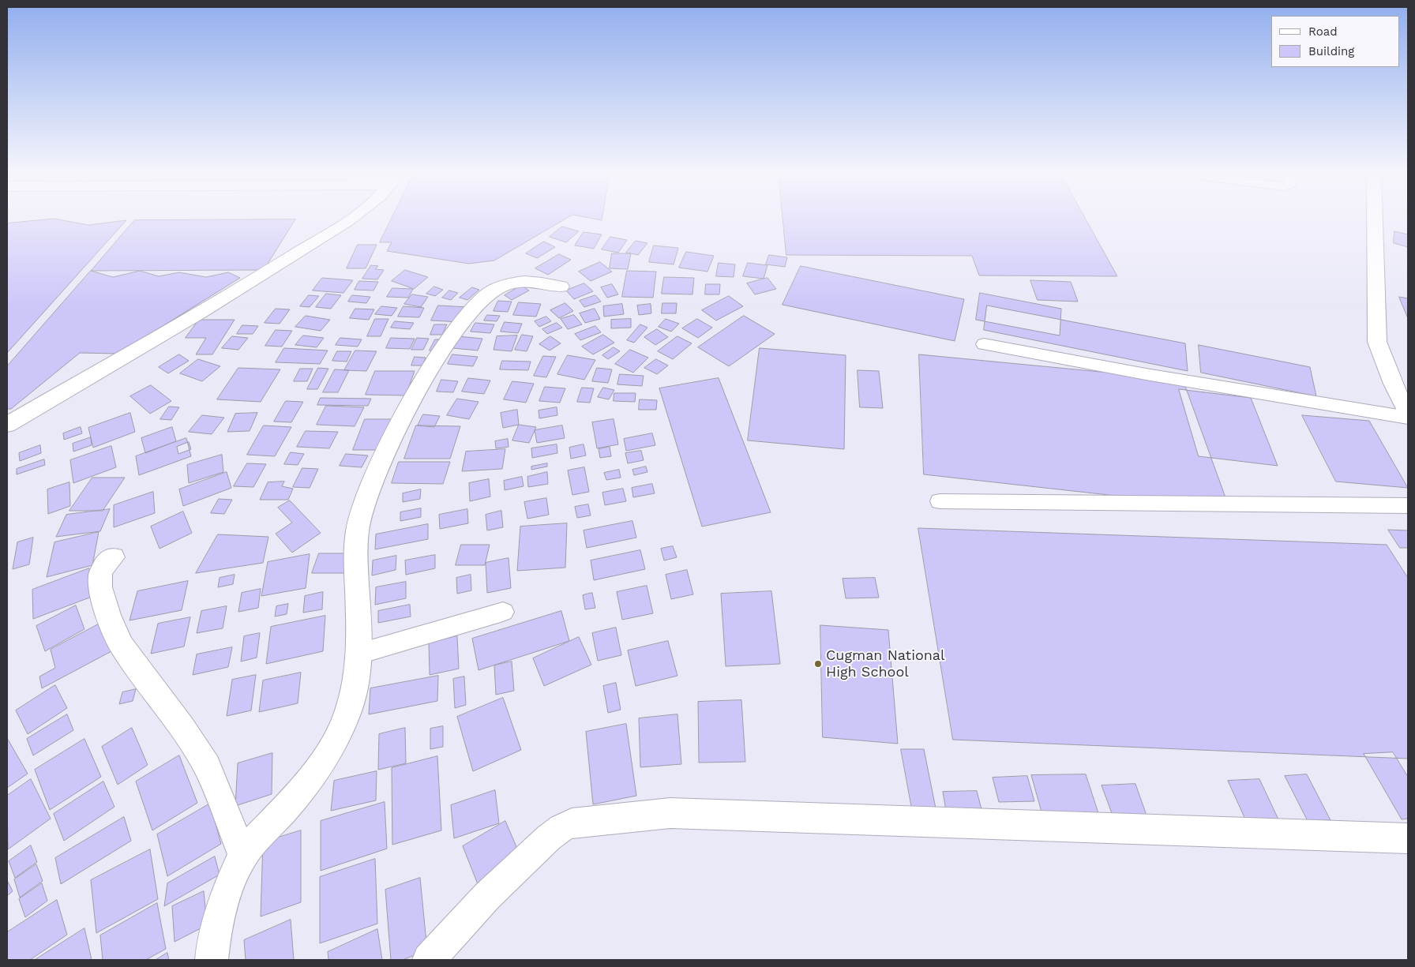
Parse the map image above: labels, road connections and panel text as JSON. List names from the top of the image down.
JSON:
{
  "places": ["Cugman National High School"],
  "legend": ["Road", "Building"]
}
